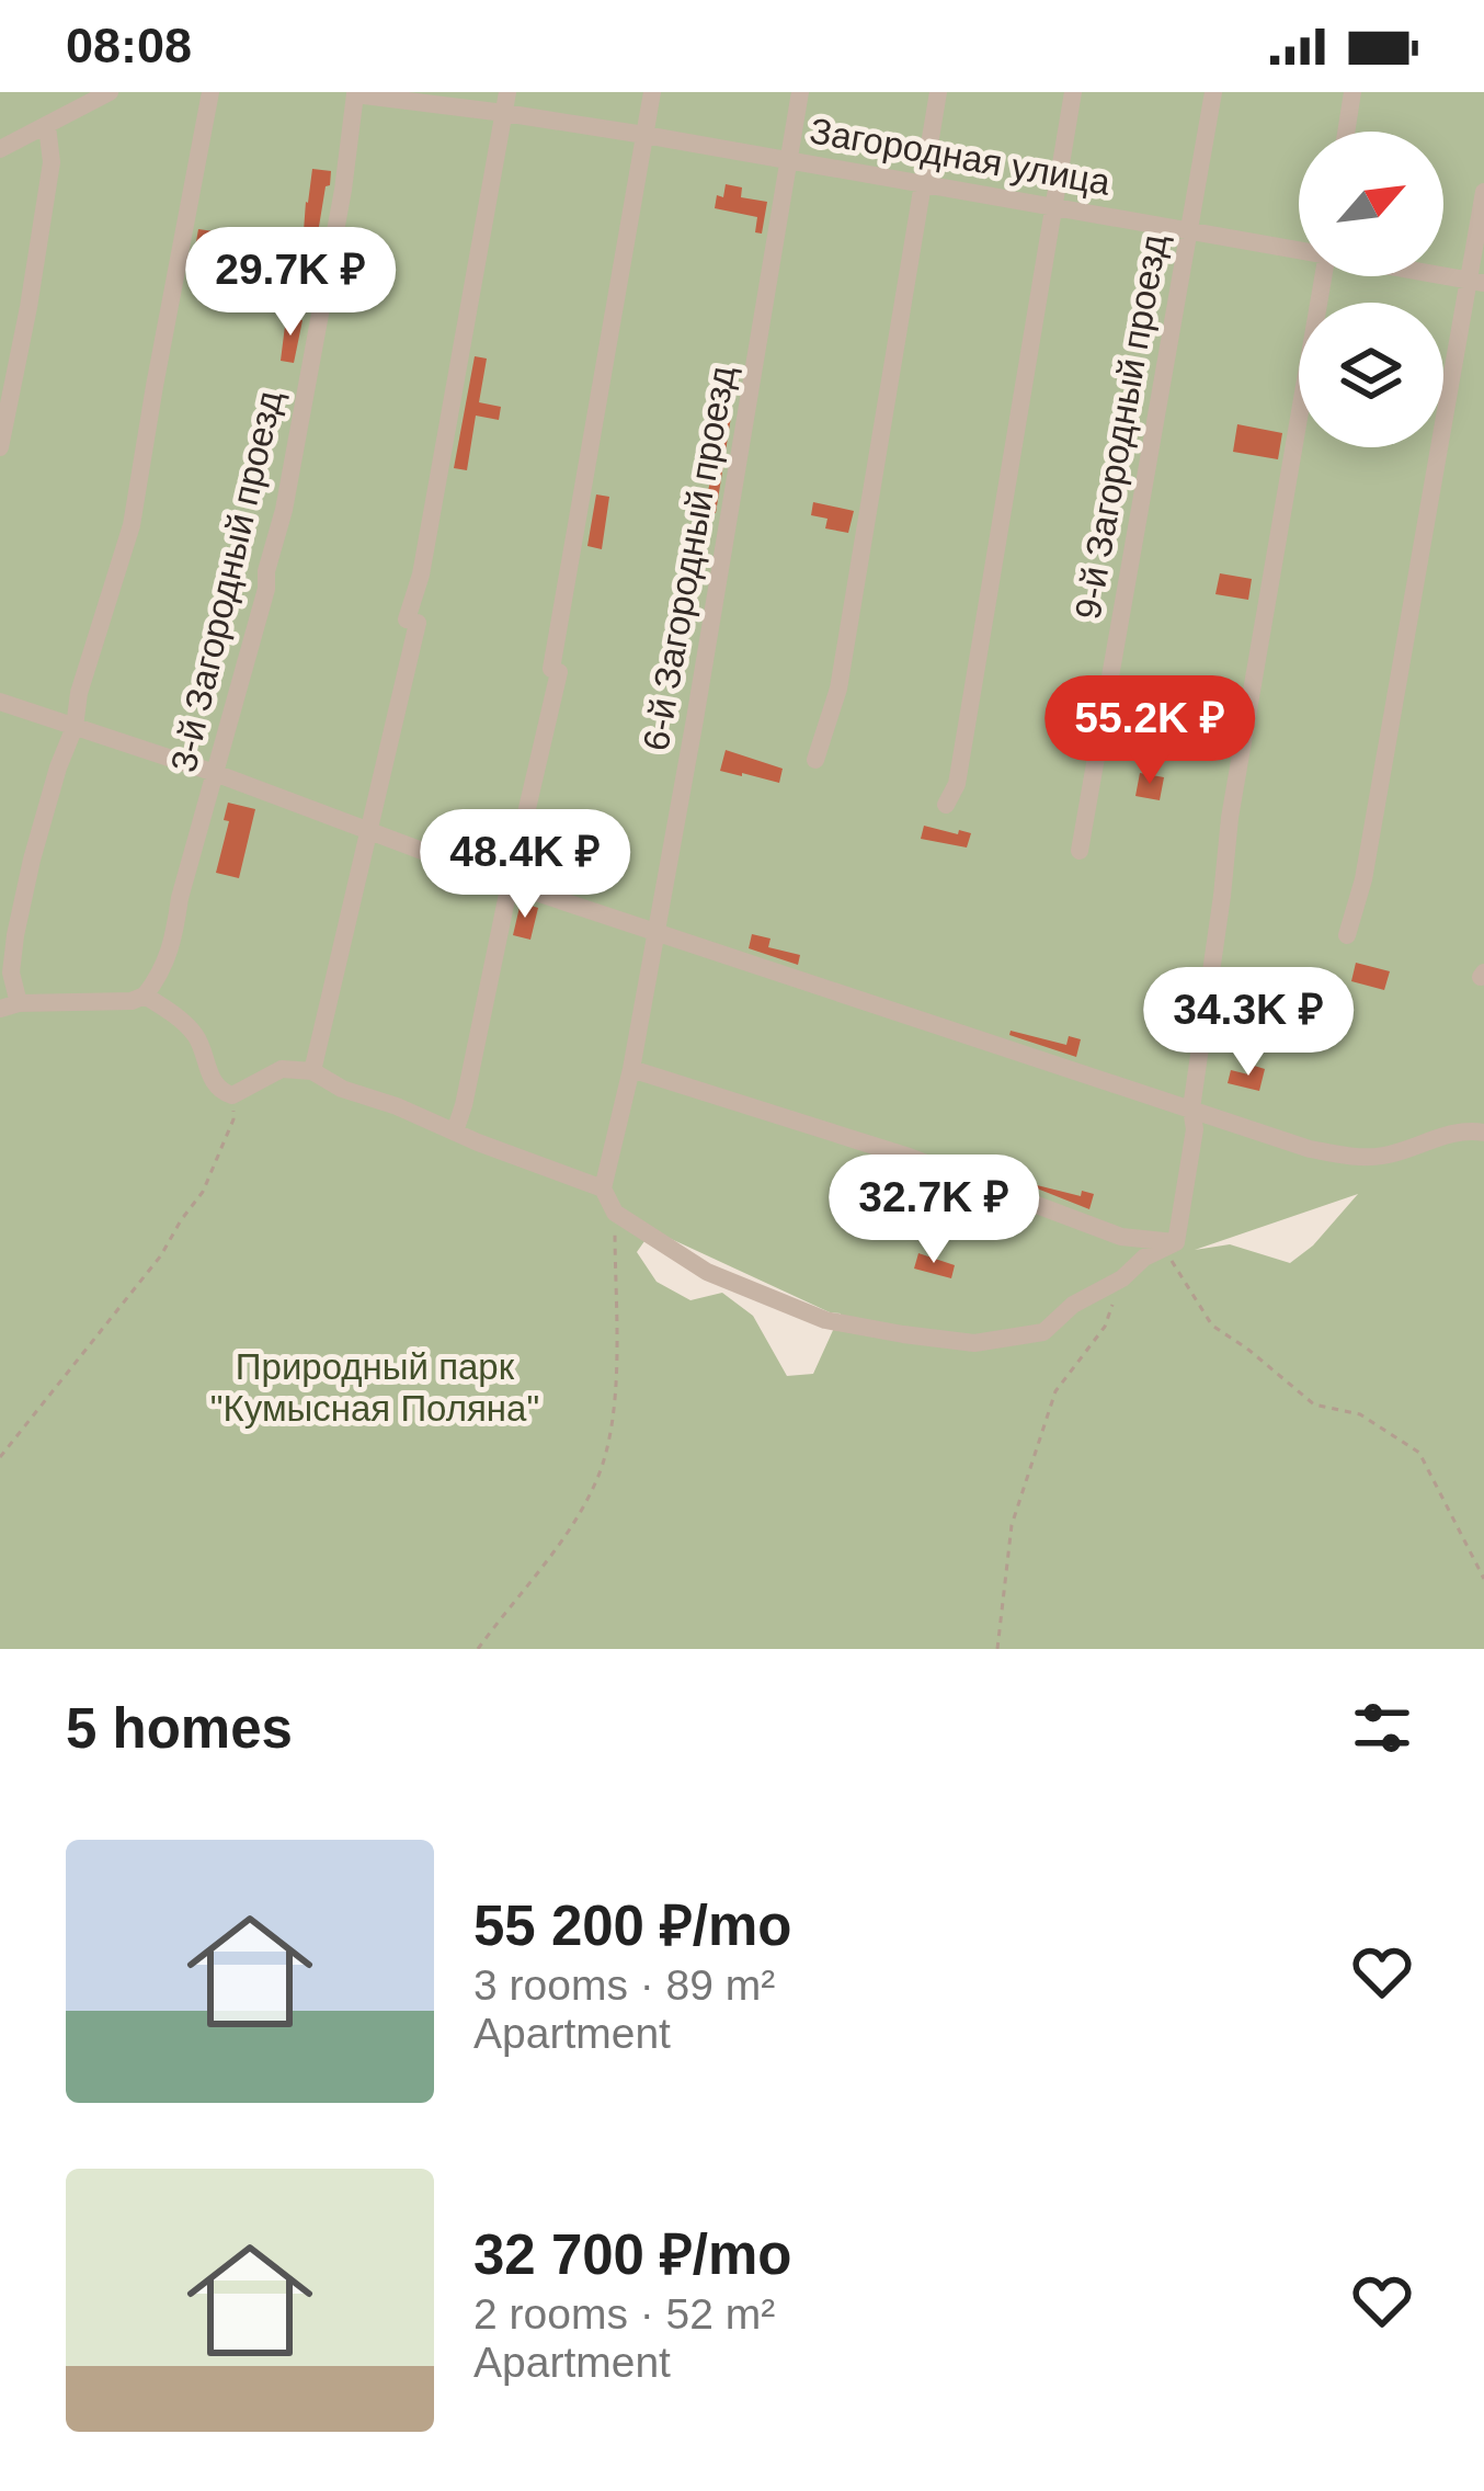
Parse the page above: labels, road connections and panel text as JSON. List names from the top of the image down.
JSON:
{
  "streets": {
    "street": [
      "Загородная улица",
      "9-й Загородный проезд",
      "6-й Загородный проезд",
      "3-й Загородный проезд"
    ]
  },
  "crossings": [
    ["Загородная улица", "9-й Загородный проезд"],
    ["Загородная улица", "6-й Загородный проезд"],
    ["Загородная улица", "3-й Загородный проезд"]
  ],
  "parks": ["Природный парк \"Кумысная Поляна\""],
  "north": "top right",
  "page": {
    "status": "08:08",
    "price": [
      "29.7K ₽",
      "55.2K ₽",
      "48.4K ₽",
      "34.3K ₽",
      "32.7K ₽"
    ],
    "heading": "5 homes",
    "list": [
      {
        "name": "55 200 ₽/mo",
        "note": "3 rooms · 89 m² · Apartment"
      },
      {
        "name": "32 700 ₽/mo",
        "note": "2 rooms · 52 m² · Apartment"
      }
    ]
  }
}
